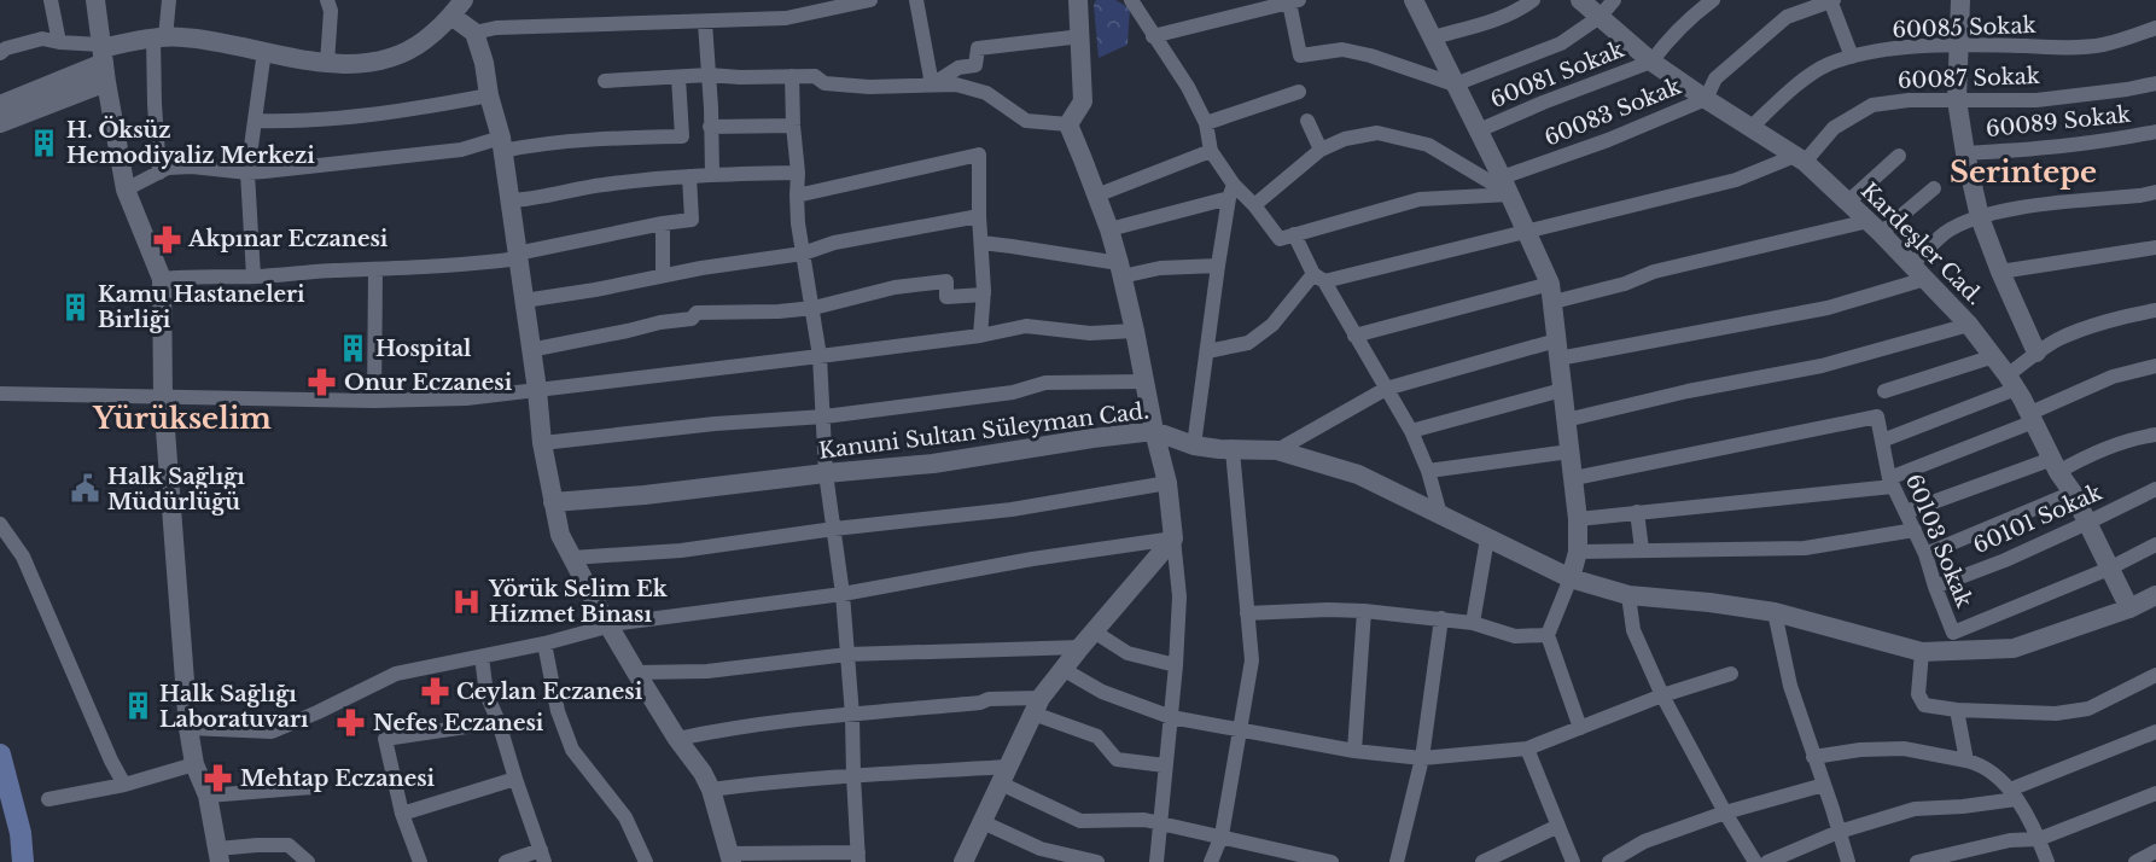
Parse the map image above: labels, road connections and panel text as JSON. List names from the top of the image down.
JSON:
{
  "streets": {
    "street": [
      "60085 Sokak",
      "60081 Sokak",
      "60087 Sokak",
      "60083 Sokak",
      "60089 Sokak",
      "Kardeşler Cad.",
      "Kanuni Sultan Süleyman Cad.",
      "60101 Sokak",
      "60103 Sokak"
    ]
  },
  "crossings": [
    ["60085 Sokak", "Kardeşler Cad."],
    ["60081 Sokak", "Kardeşler Cad."],
    ["60087 Sokak", "Kardeşler Cad."],
    ["60083 Sokak", "Kardeşler Cad."],
    ["Kardeşler Cad.", "Kanuni Sultan Süleyman Cad."],
    ["Kardeşler Cad.", "60101 Sokak"],
    ["Kardeşler Cad.", "60103 Sokak"],
    ["Kanuni Sultan Süleyman Cad.", "60103 Sokak"],
    ["60101 Sokak", "60103 Sokak"]
  ],
  "districts": ["Serintepe", "Yürükselim"],
  "places": {
    "building": [
      "H. Öksüz Hemodiyaliz Merkezi",
      "Kamu Hastaneleri Birliği",
      "Hospital",
      "Halk Sağlığı Laboratuvarı"
    ],
    "pharmacy": [
      "Akpınar Eczanesi",
      "Onur Eczanesi",
      "Ceylan Eczanesi",
      "Nefes Eczanesi",
      "Mehtap Eczanesi"
    ],
    "public building": ["Halk Sağlığı Müdürlüğü"],
    "hospital": ["Yörük Selim Ek Hizmet Binası"]
  }
}
